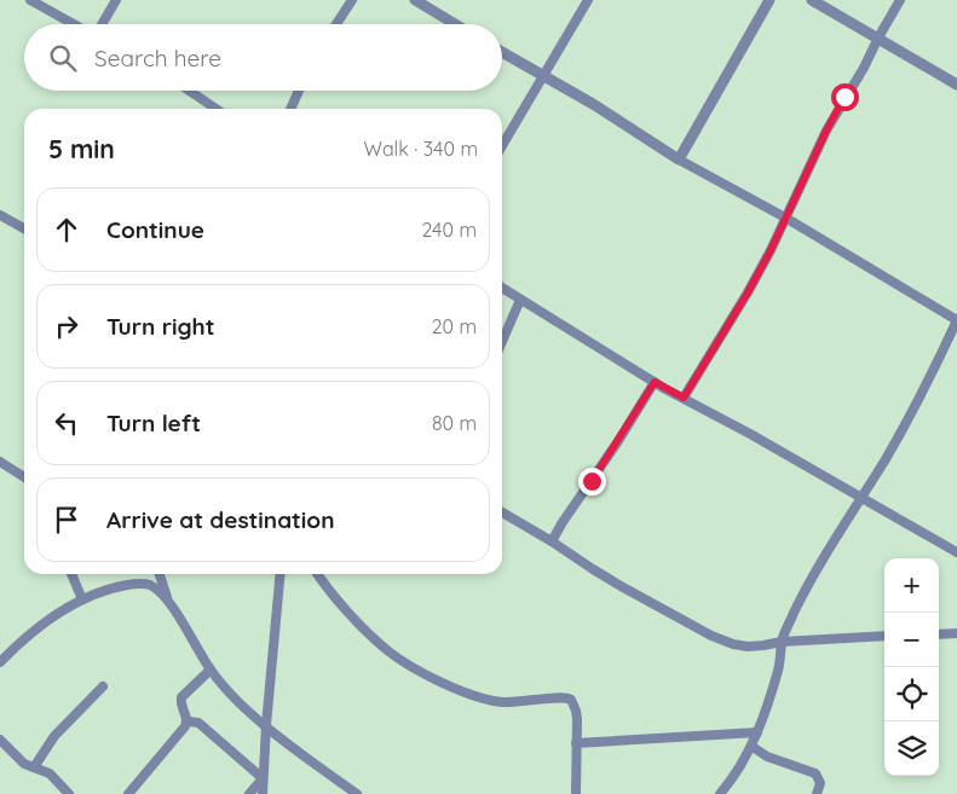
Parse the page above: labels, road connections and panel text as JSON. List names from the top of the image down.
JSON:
{
  "page": {
    "search": "Search here",
    "heading": ["5 min", "Walk · 340 m"],
    "list": [
      ["Continue", "240 m"],
      ["Turn right", "20 m"],
      ["Turn left", "80 m"],
      "Arrive at destination"
    ],
    "map_buttons": ["+", "−"]
  }
}
